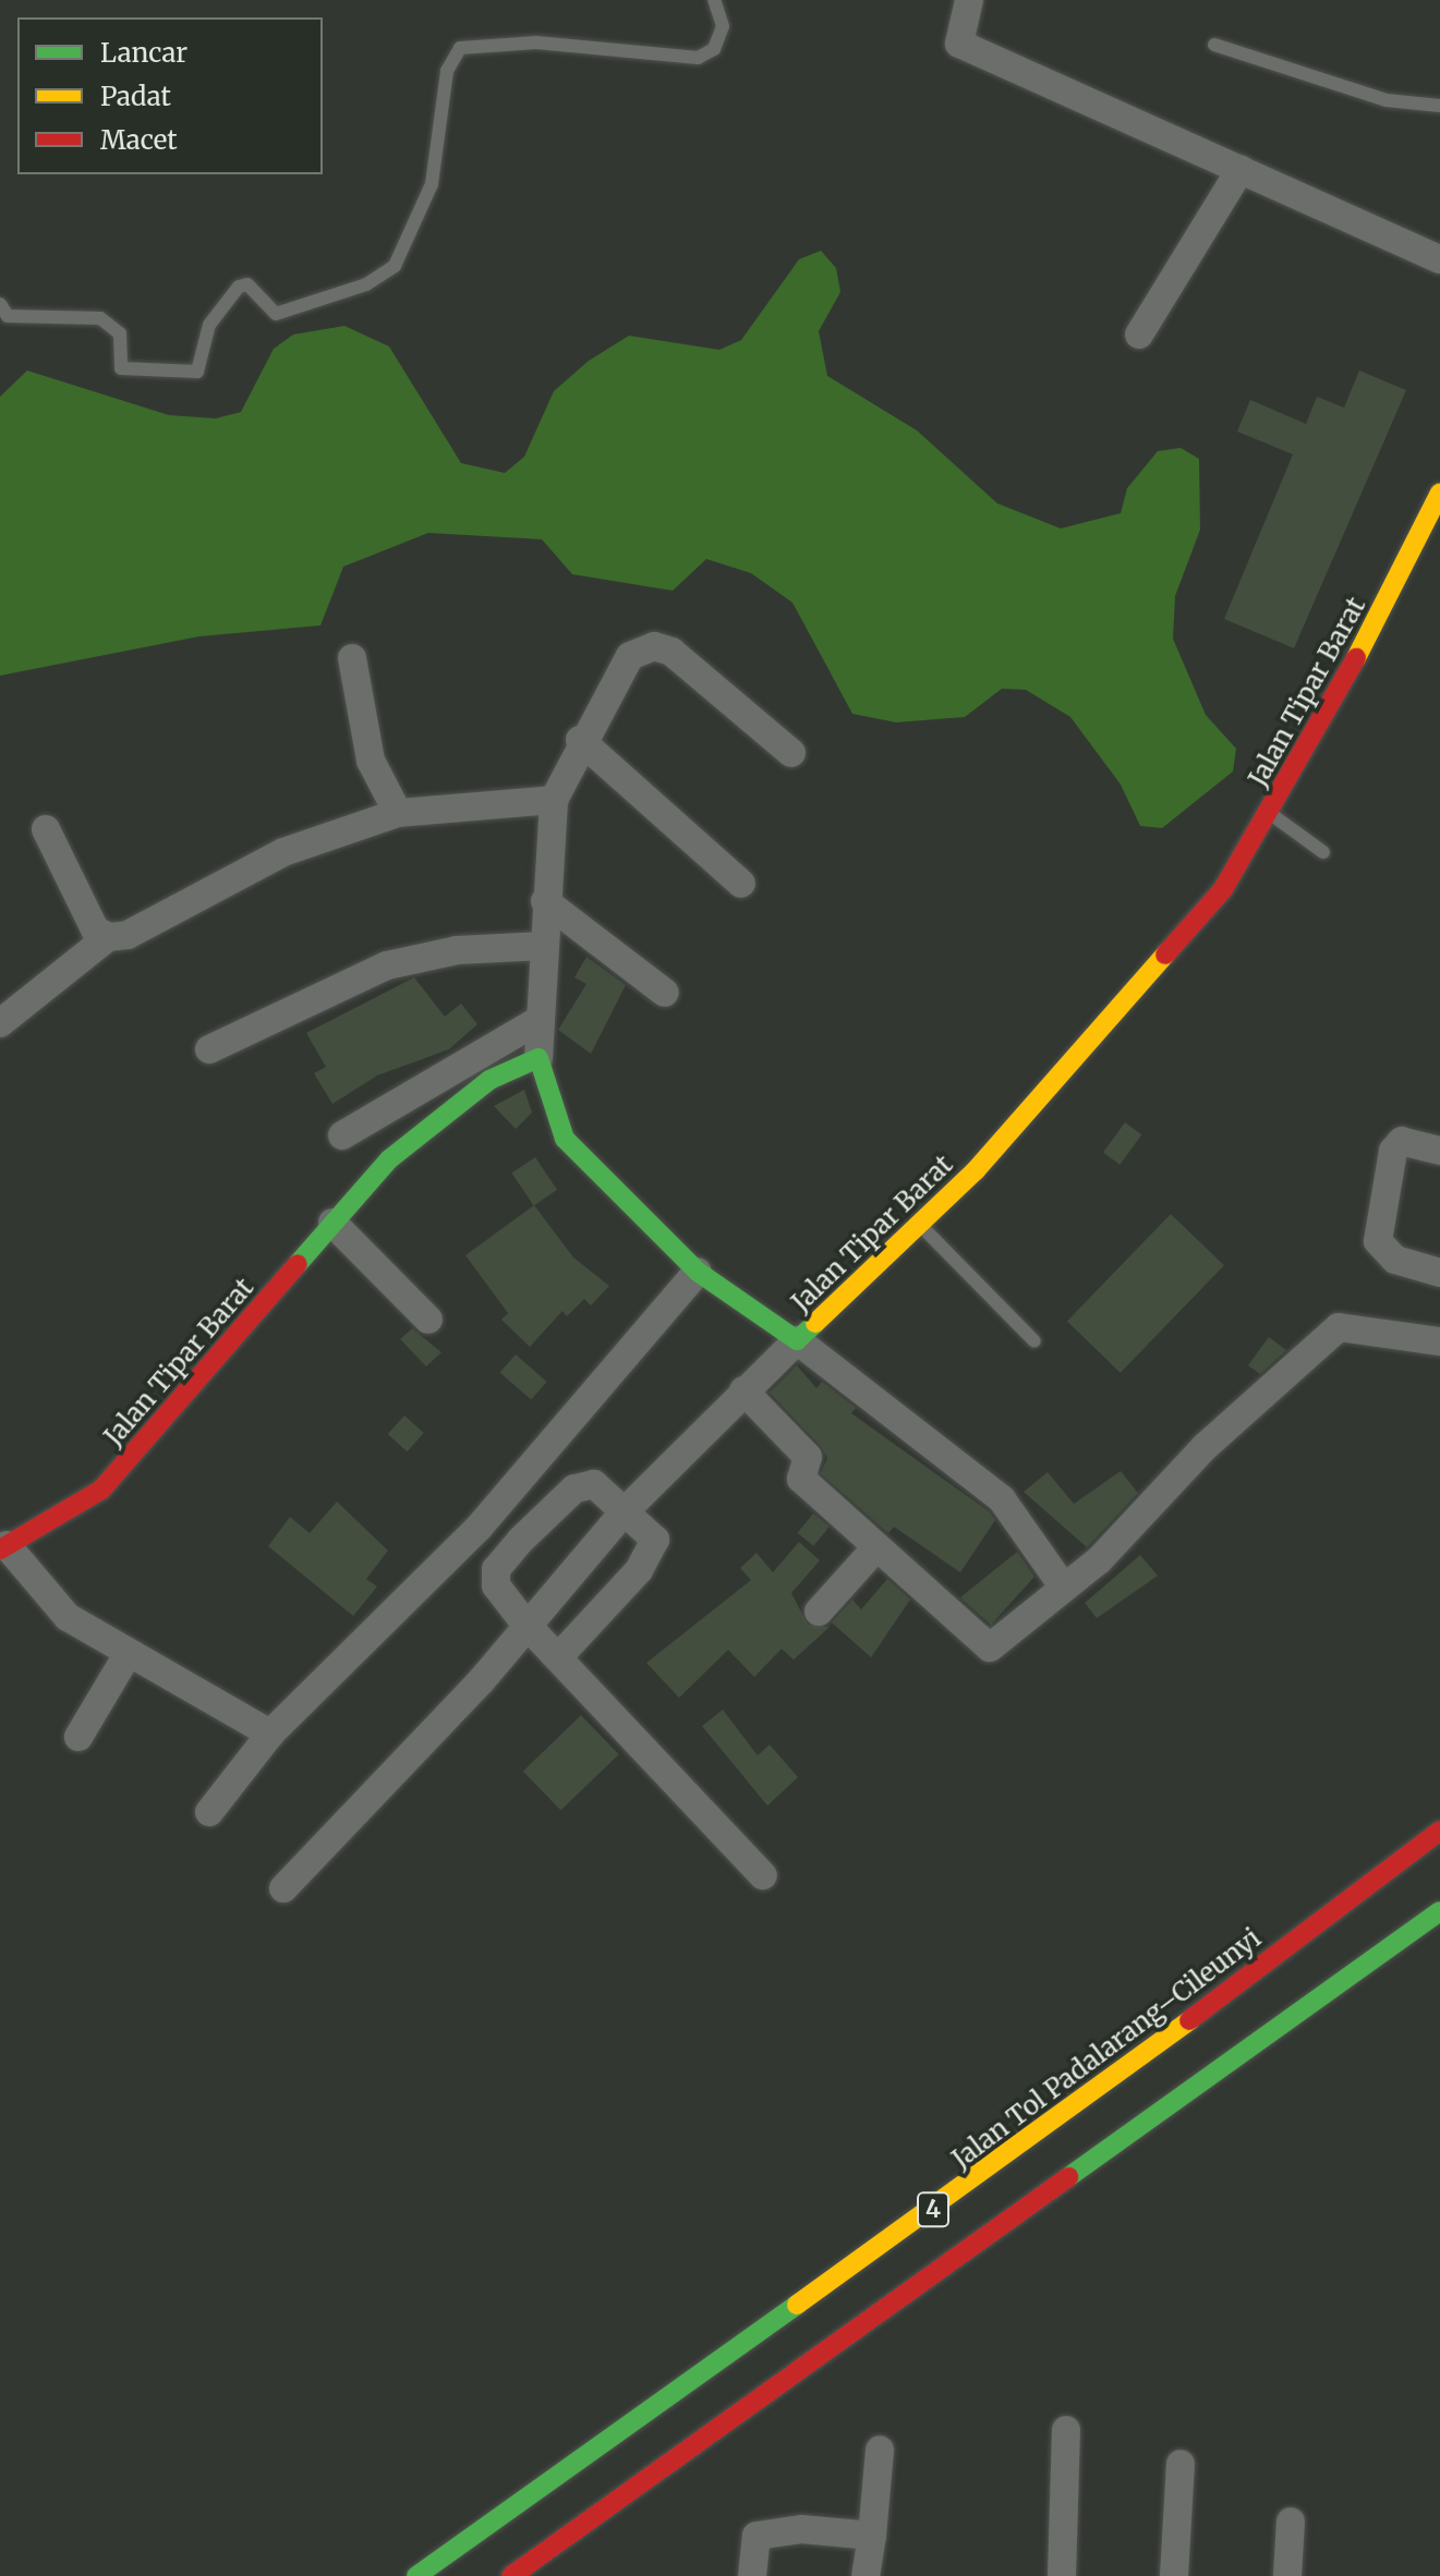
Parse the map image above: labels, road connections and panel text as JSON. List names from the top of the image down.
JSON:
{
  "streets": {
    "main road": ["Jalan Tipar Barat", "Jalan Tol Padalarang–Cileunyi", "4"]
  },
  "legend": ["Lancar", "Padat", "Macet"]
}
